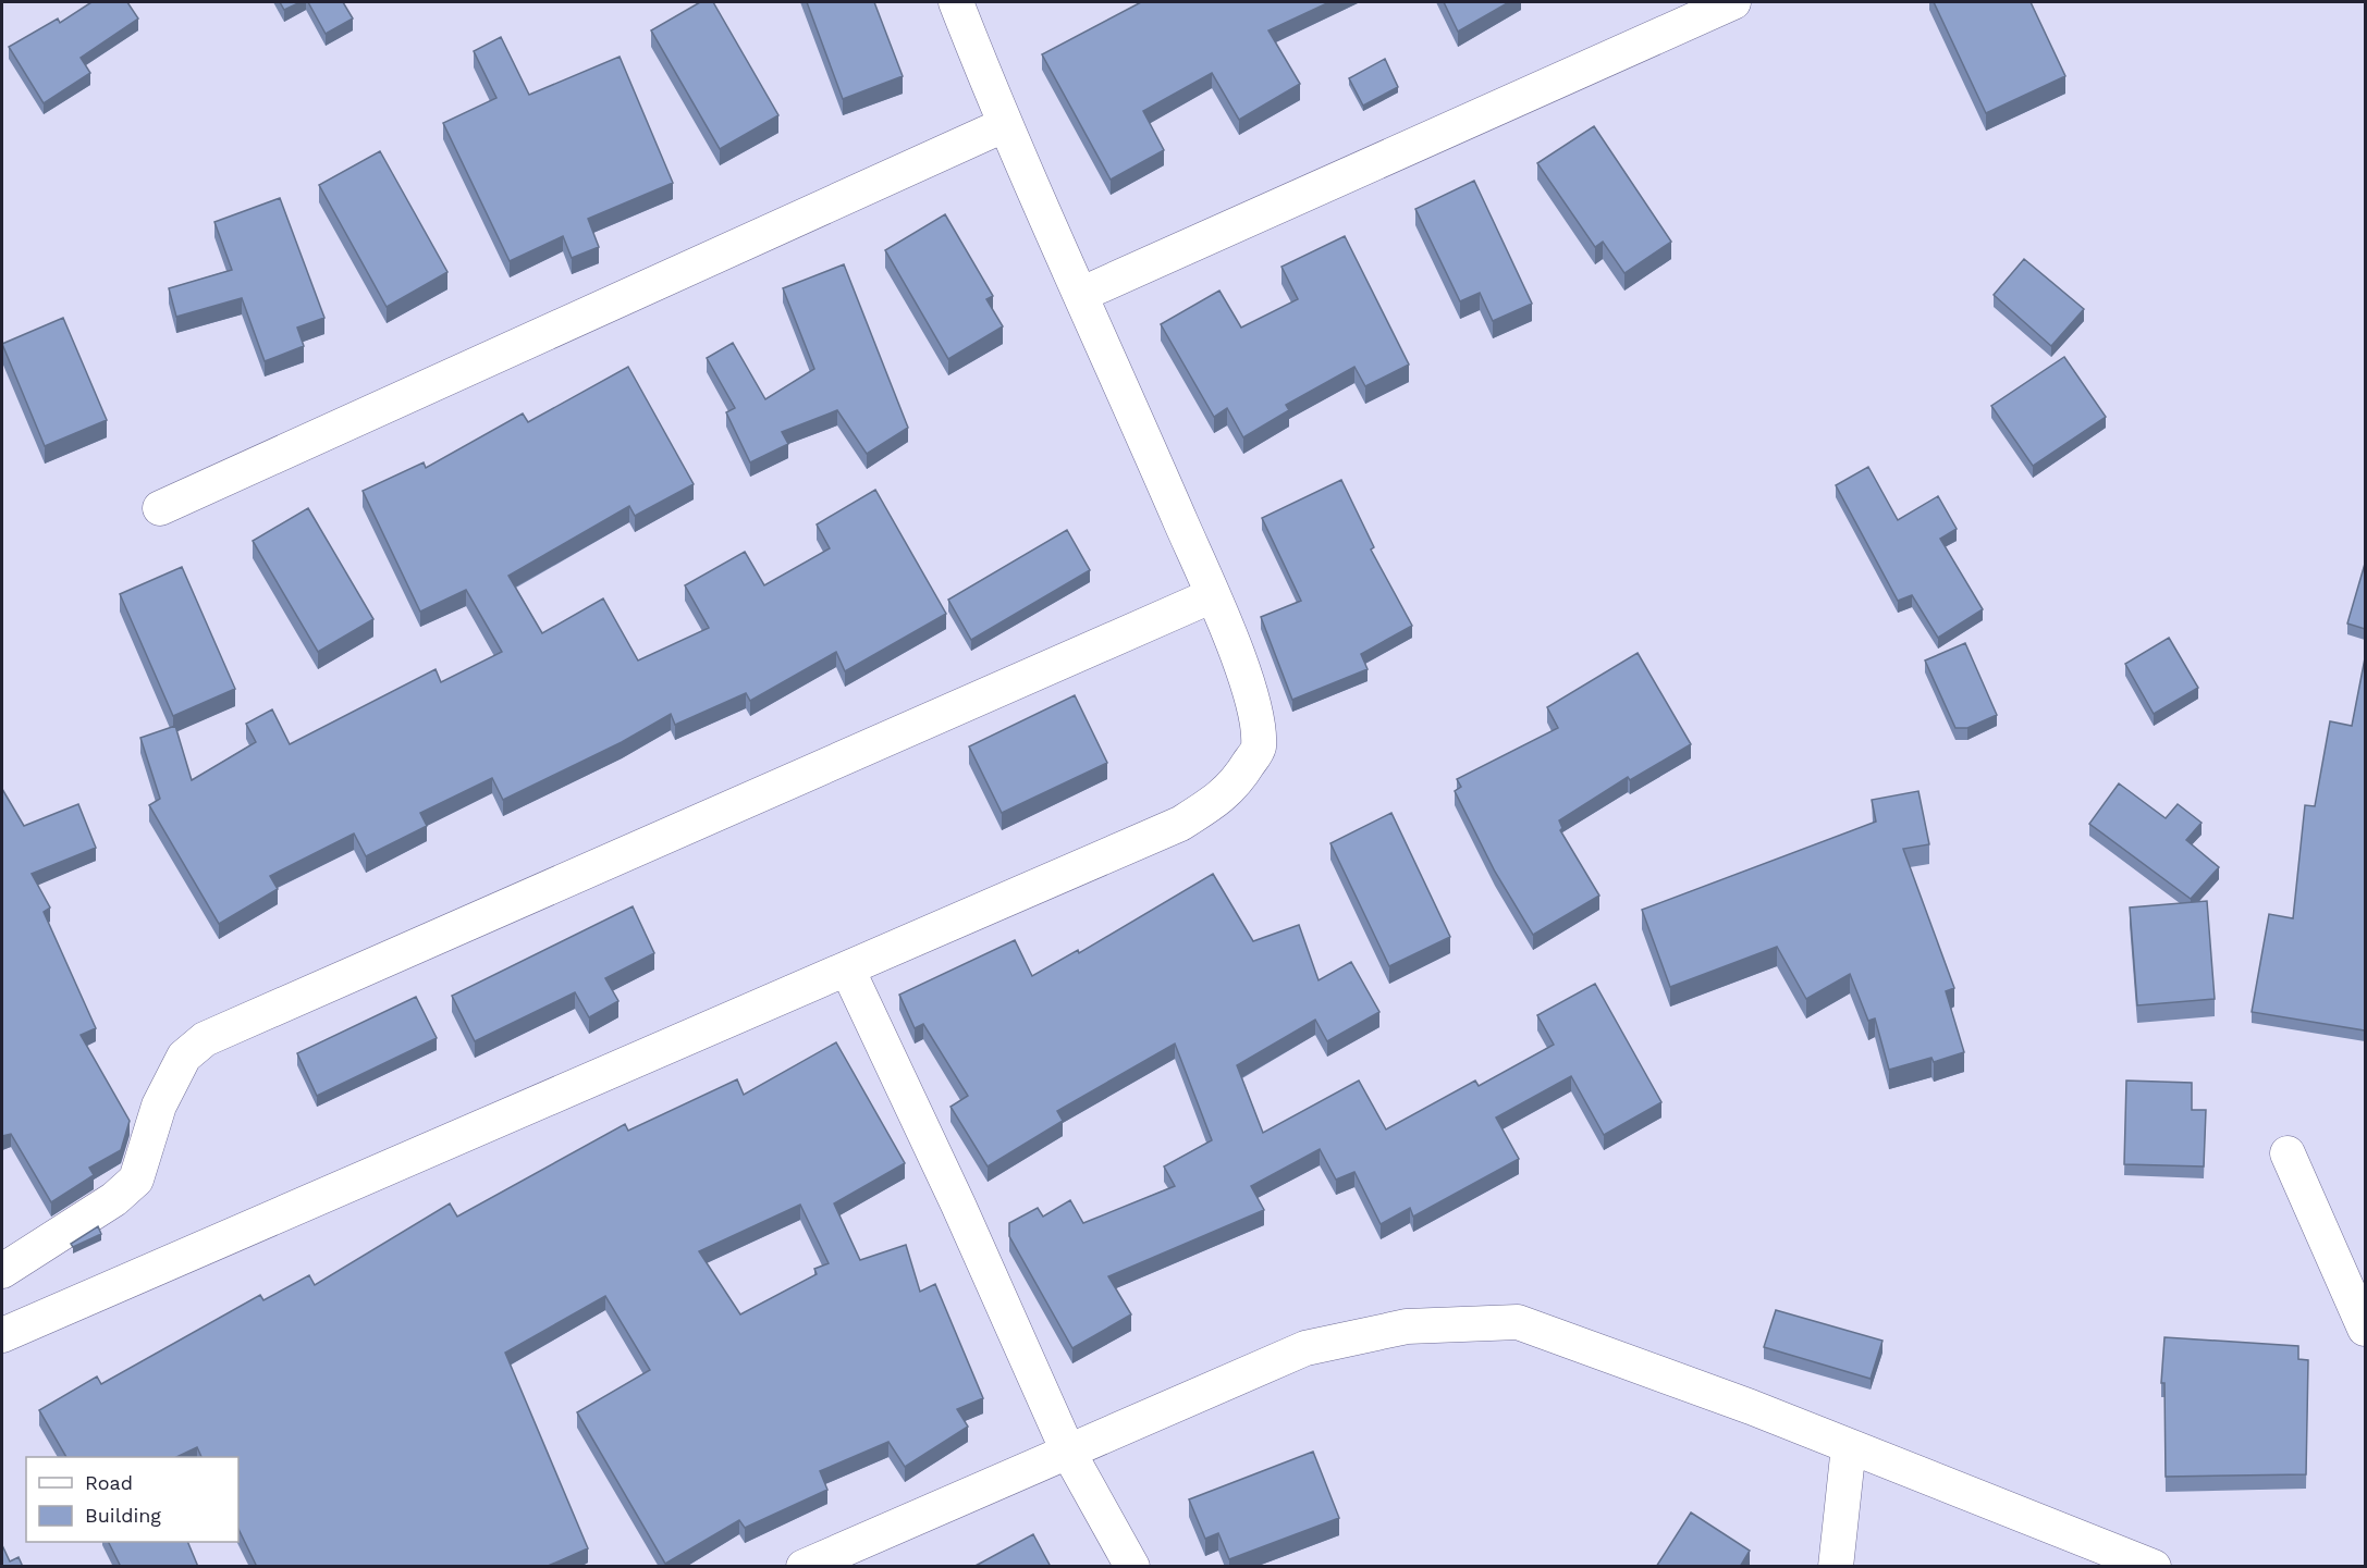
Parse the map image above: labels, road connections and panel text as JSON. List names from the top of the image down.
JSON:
{
  "legend": ["Road", "Building"]
}
